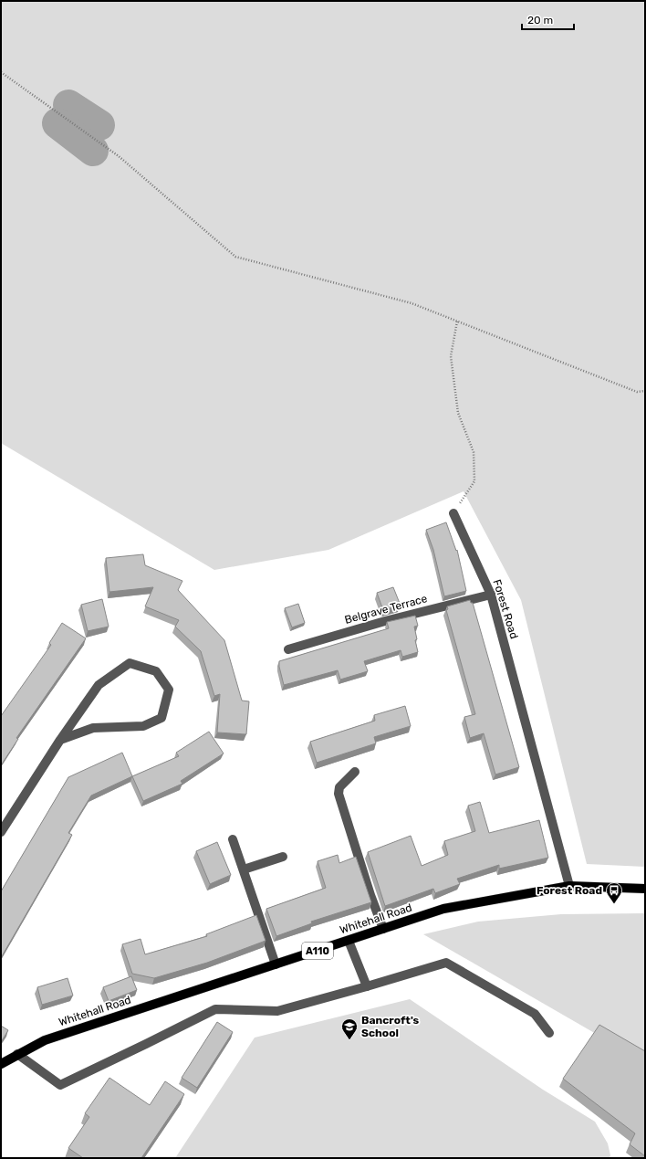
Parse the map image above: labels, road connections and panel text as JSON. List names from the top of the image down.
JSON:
{
  "streets": {
    "main road": ["Whitehall Road", "A110"],
    "street": ["Belgrave Terrace", "Forest Road"]
  },
  "crossings": [
    ["Belgrave Terrace", "Forest Road"],
    ["Forest Road", "Whitehall Road"]
  ],
  "places": {
    "bus stop": ["Forest Road"],
    "school or university": ["Bancroft's School"]
  },
  "scale_bar": "20 m"
}
